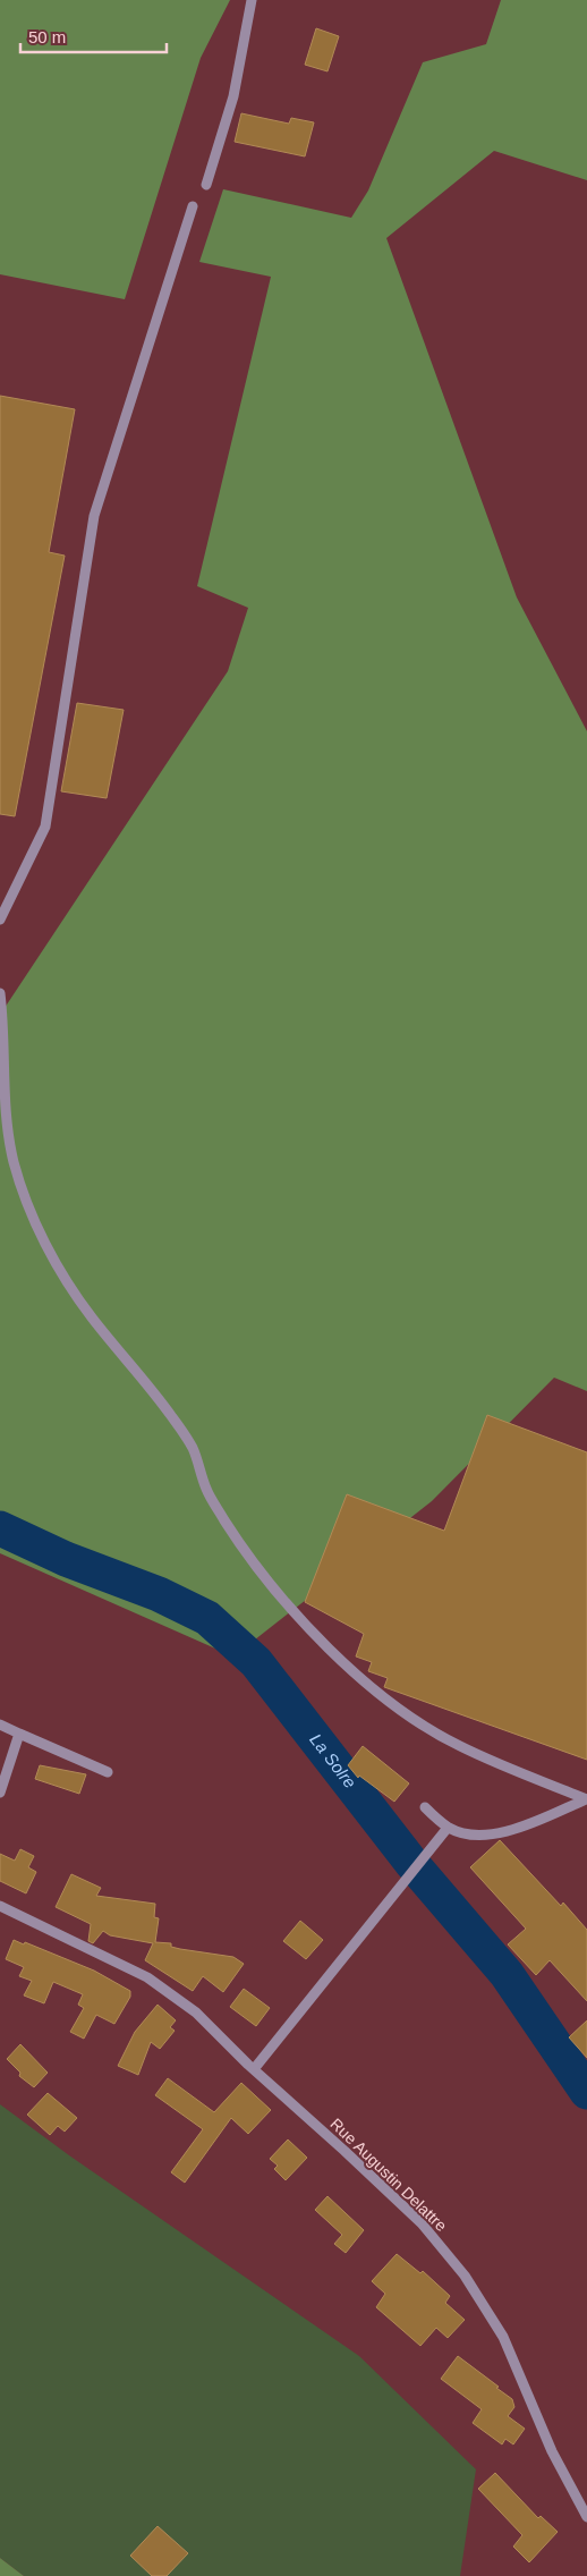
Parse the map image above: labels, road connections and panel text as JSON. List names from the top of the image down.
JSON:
{
  "streets": {
    "street": ["Rue Augustin Delattre"]
  },
  "water": ["La Solre"],
  "scale_bar": "50 m"
}
